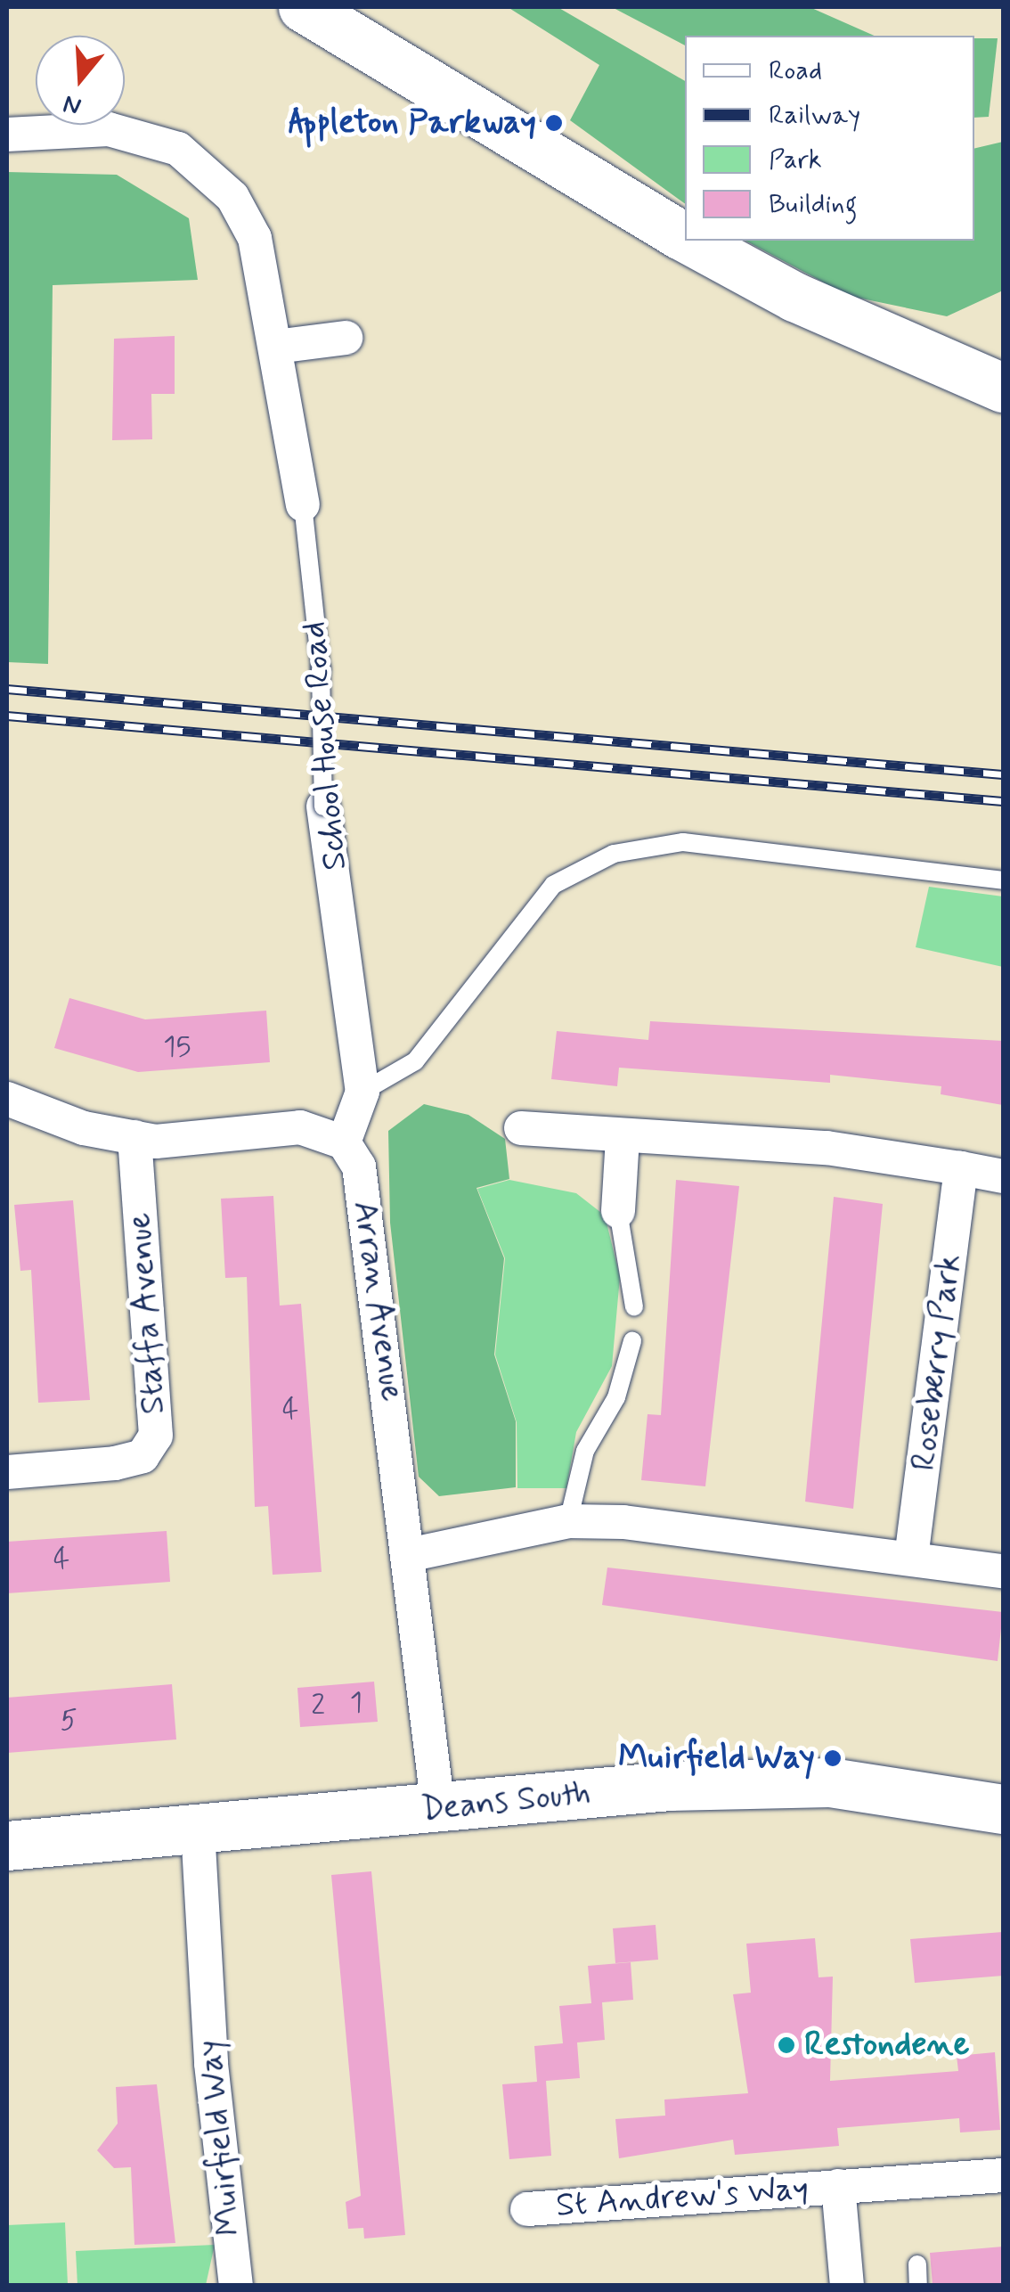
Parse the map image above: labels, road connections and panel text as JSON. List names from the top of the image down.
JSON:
{
  "streets": {
    "street": [
      "School House Road",
      "Arran Avenue",
      "Staffa Avenue",
      "Roseberry Park",
      "Deans South",
      "Muirfield Way",
      "St Andrew's Way"
    ]
  },
  "crossings": [
    ["School House Road", "Arran Avenue"],
    ["Arran Avenue", "Deans South"],
    ["Deans South", "Muirfield Way"]
  ],
  "places": ["Appleton Parkway", "Muirfield Way", "Restondene"],
  "house_numbers": [
    "15",
    "4",
    "4",
    "1",
    "2",
    "5"
  ],
  "legend": [
    "Road",
    "Railway",
    "Park",
    "Building"
  ],
  "north": "bottom"
}
